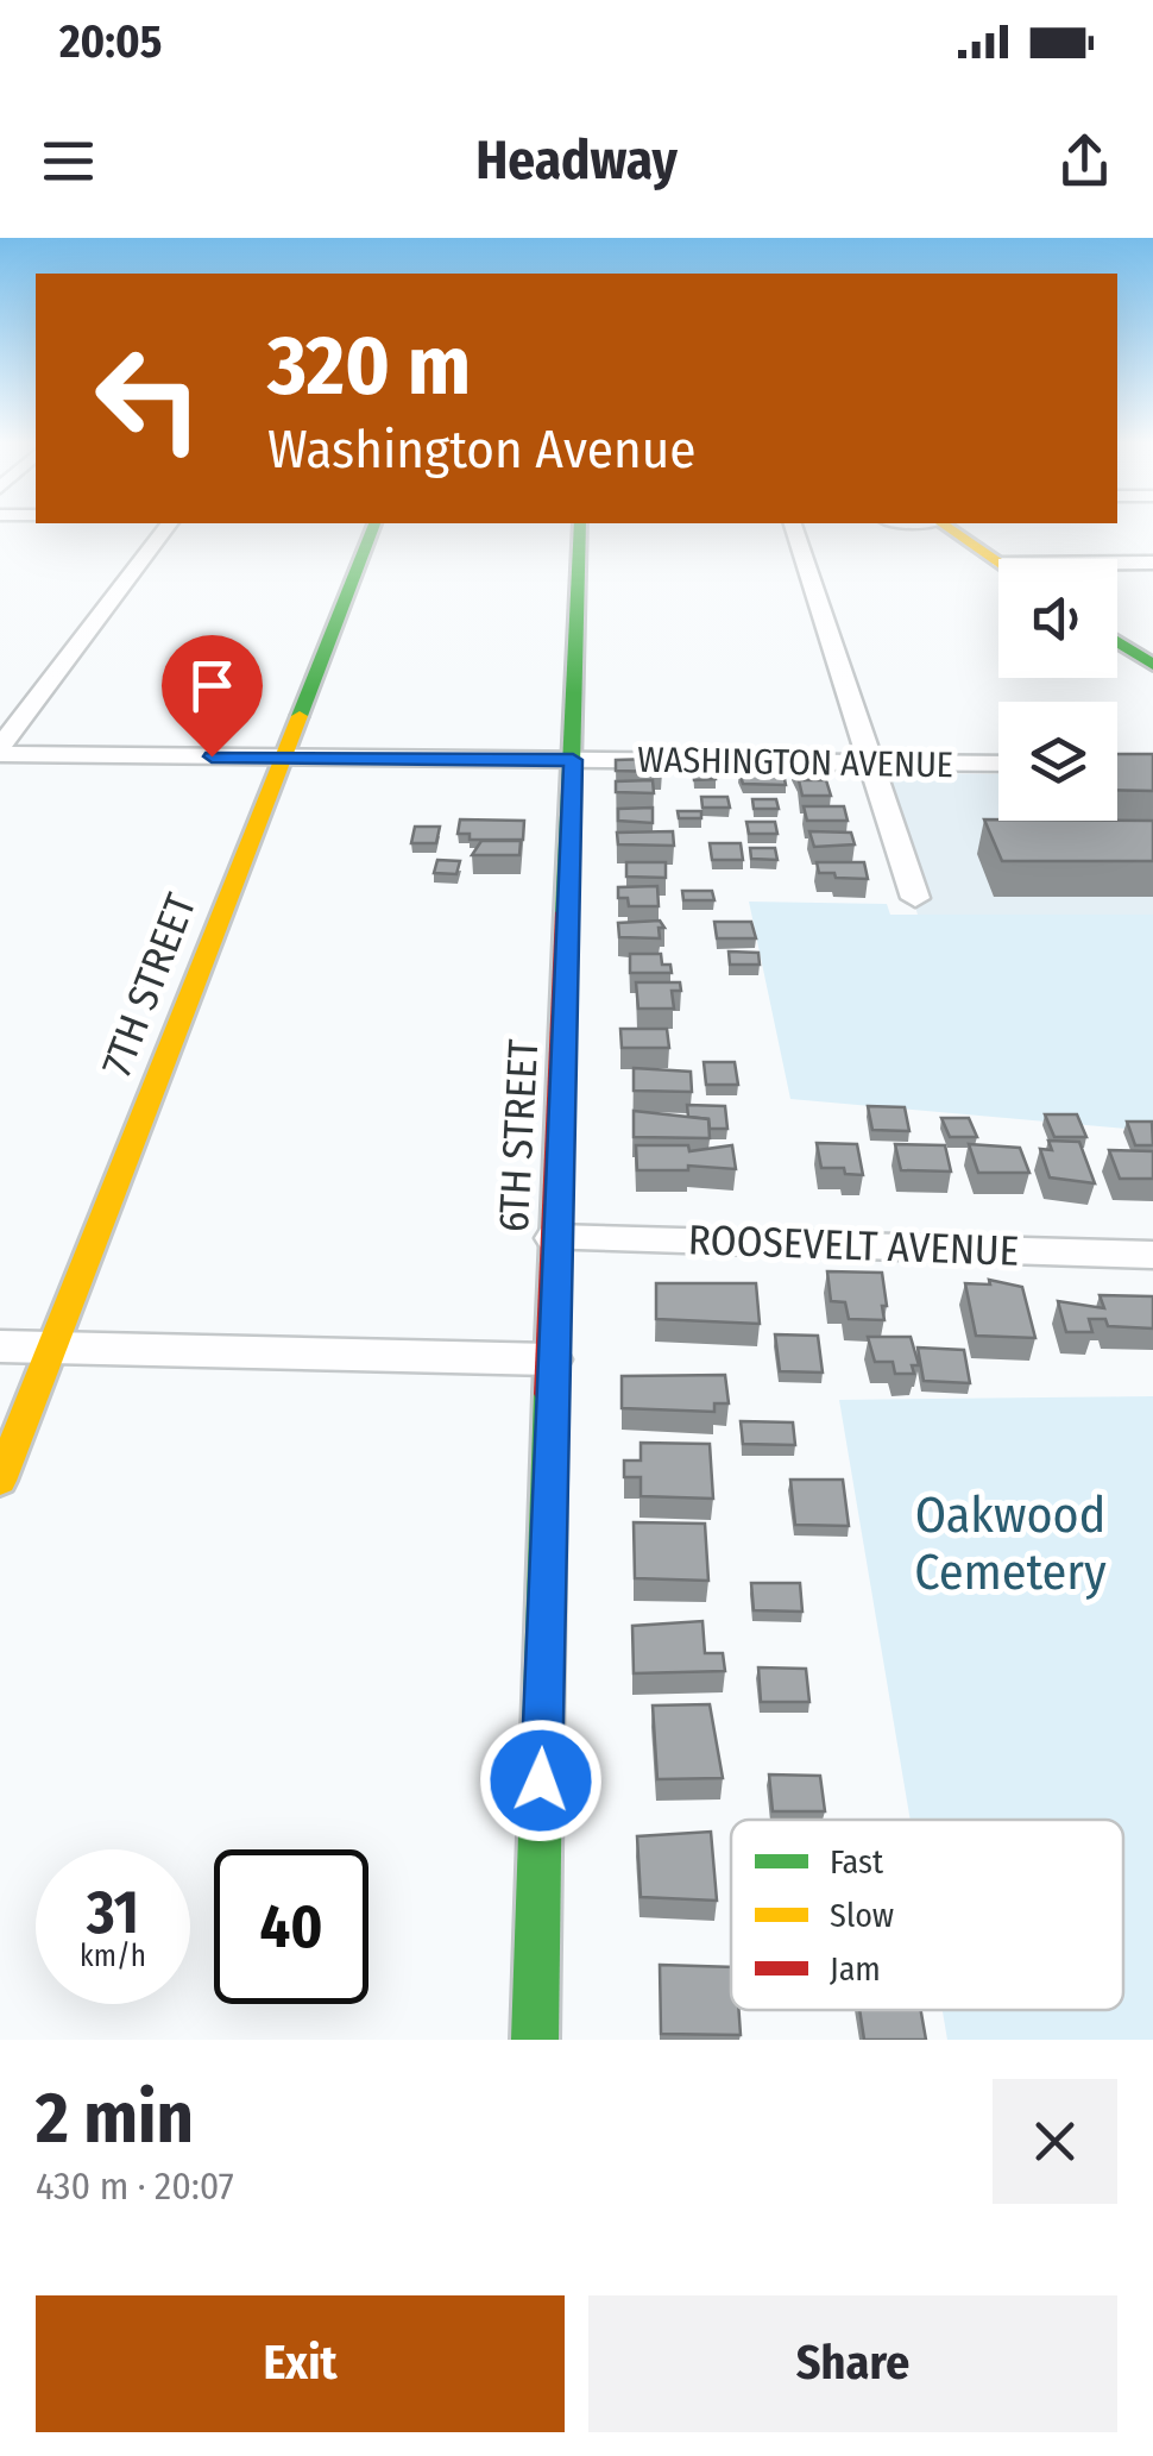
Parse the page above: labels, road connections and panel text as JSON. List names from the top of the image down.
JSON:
{
  "streets": {
    "street": [
      "WASHINGTON AVENUE",
      "7TH STREET",
      "6TH STREET",
      "ROOSEVELT AVENUE"
    ]
  },
  "crossings": [
    ["WASHINGTON AVENUE", "7TH STREET"],
    ["WASHINGTON AVENUE", "6TH STREET"],
    ["6TH STREET", "ROOSEVELT AVENUE"]
  ],
  "parks": ["Oakwood Cemetery"],
  "legend": ["Fast", "Slow", "Jam"],
  "page": {
    "status": "20:05",
    "header": "Headway",
    "turn": ["320 m", "Washington Avenue"],
    "speed": "31 km/h",
    "limit": "40",
    "heading": ["2 min", "430 m · 20:07"],
    "buttons": ["Exit", "Share"]
  }
}
